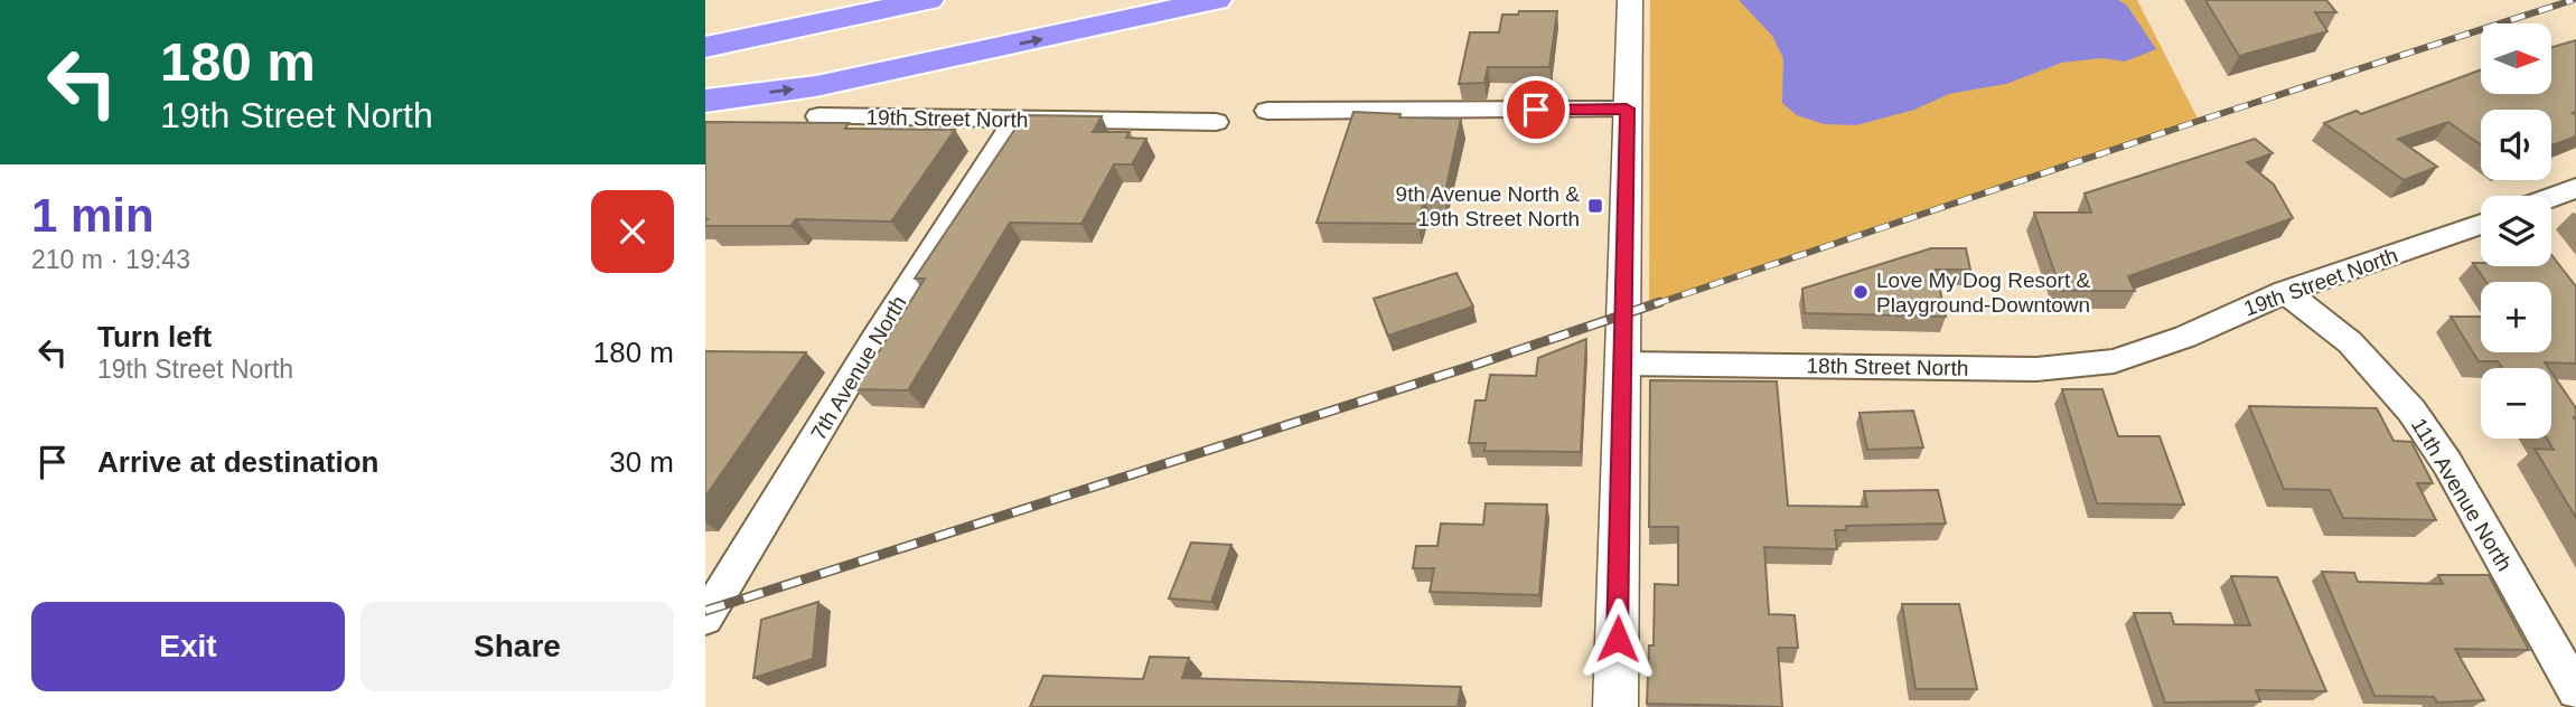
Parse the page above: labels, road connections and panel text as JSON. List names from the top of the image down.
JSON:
{
  "streets": {
    "street": [
      "19th Street North",
      "18th Street North",
      "7th Avenue North",
      "11th Avenue North"
    ]
  },
  "crossings": [
    ["19th Street North", "18th Street North"],
    ["19th Street North", "7th Avenue North"],
    ["19th Street North", "11th Avenue North"]
  ],
  "places": {
    "transit": ["9th Avenue North & 19th Street North"],
    "other": ["Love My Dog Resort & Playground-Downtown"]
  },
  "north": "right",
  "page": {
    "turn": ["180 m", "19th Street North"],
    "map_buttons": ["+", "−"],
    "heading": ["1 min", "210 m · 19:43"],
    "list": [
      {
        "name": "Turn left",
        "note": "19th Street North",
        "value": "180 m"
      },
      {
        "name": "Arrive at destination",
        "value": "30 m"
      }
    ],
    "buttons": ["Exit", "Share"]
  }
}
